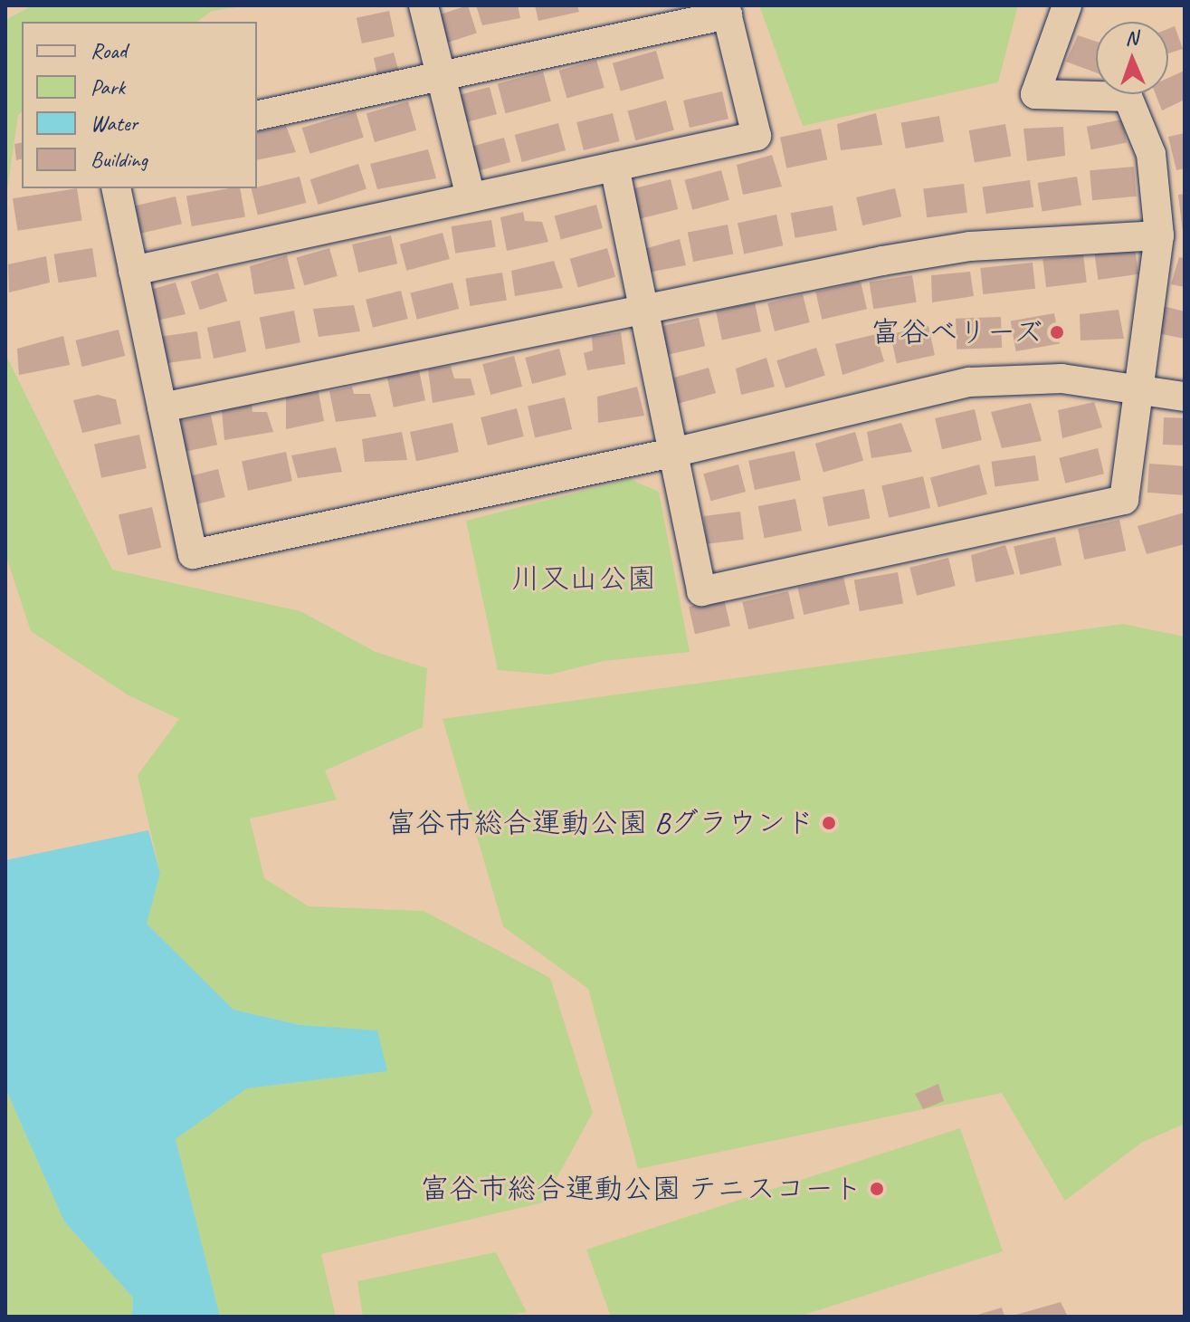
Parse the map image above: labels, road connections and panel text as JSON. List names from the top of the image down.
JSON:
{
  "parks": ["川又山公園"],
  "places": ["富谷ベリーズ", "富谷市総合運動公園 Bグラウンド", "富谷市総合運動公園 テニスコート"],
  "legend": [
    "Road",
    "Park",
    "Water",
    "Building"
  ],
  "north": "top"
}
